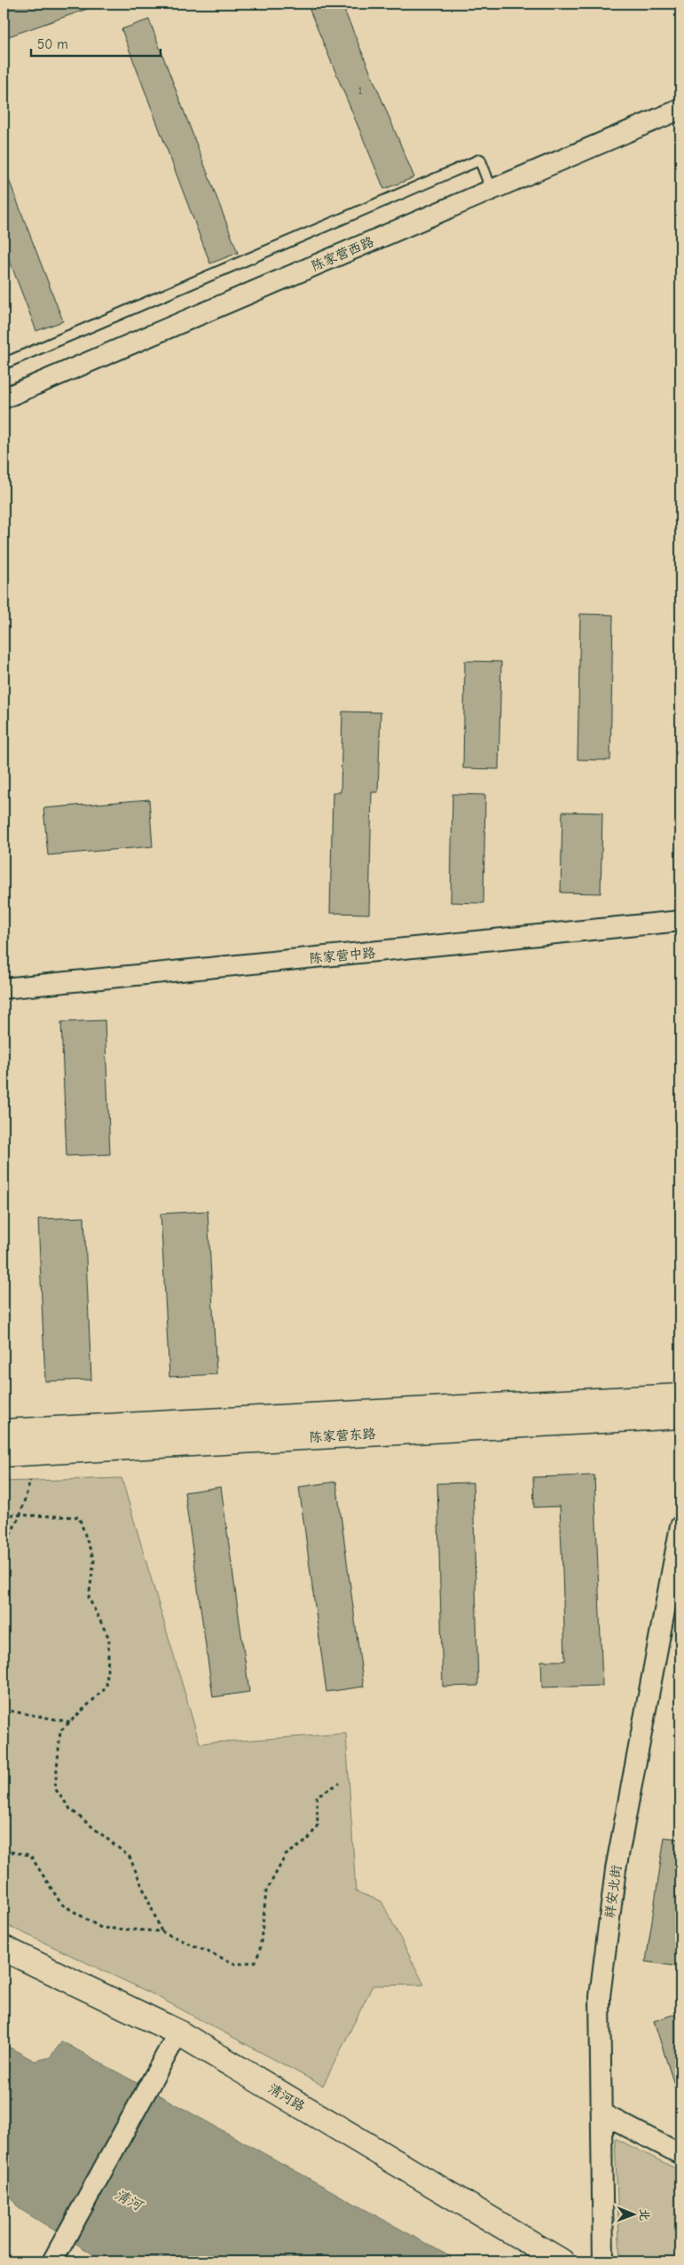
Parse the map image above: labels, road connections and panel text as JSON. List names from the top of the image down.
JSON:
{
  "streets": {
    "street": [
      "陈家营西路",
      "陈家营中路",
      "陈家营东路",
      "祥安北街",
      "清河路"
    ]
  },
  "water": ["清河"],
  "house_numbers": ["1"],
  "scale_bar": "50 m",
  "north": "right"
}
